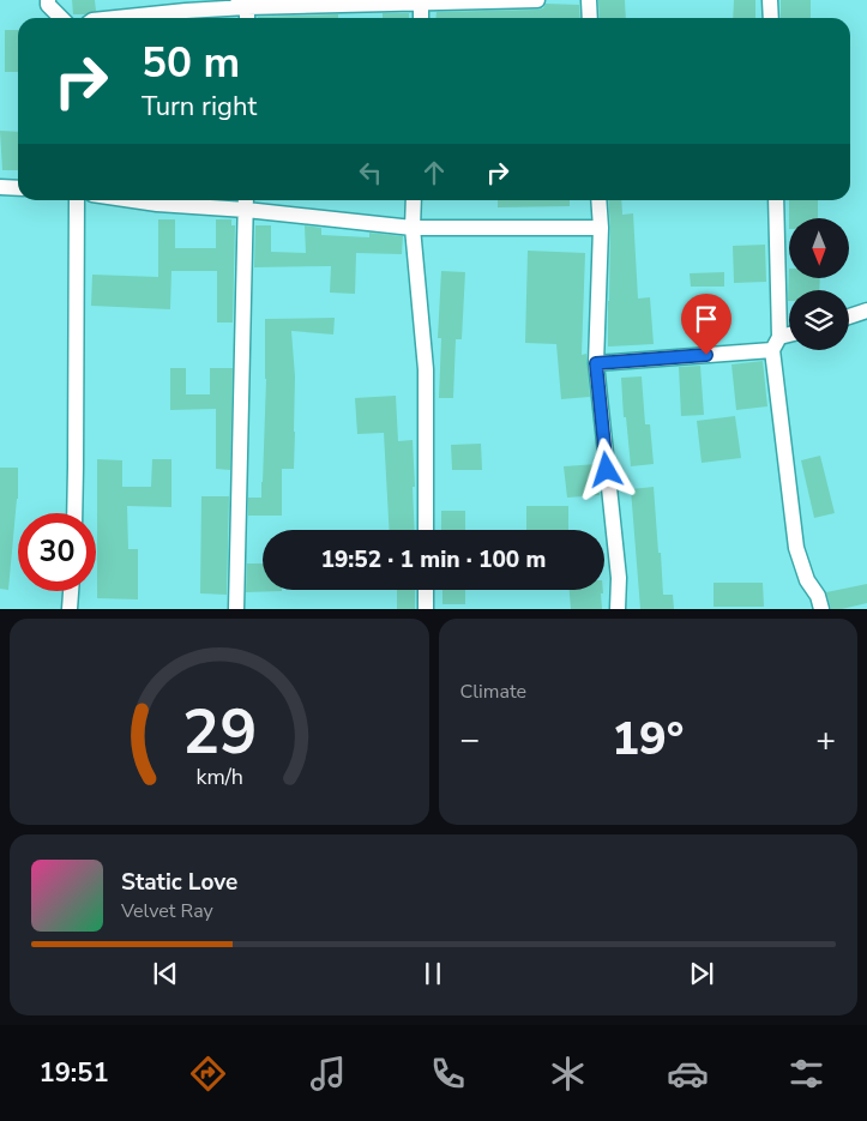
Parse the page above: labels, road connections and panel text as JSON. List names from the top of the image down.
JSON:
{
  "north": "bottom",
  "page": {
    "turn": ["50 m", "Turn right"],
    "limit": "30",
    "trip": "19:52 · 1 min · 100 m",
    "tile": "Climate",
    "heat": ["−", "19°", "+"],
    "song": ["Static Love", "Velvet Ray"],
    "tabs": "19:51",
    "gauge": ["29", "km/h"]
  }
}
